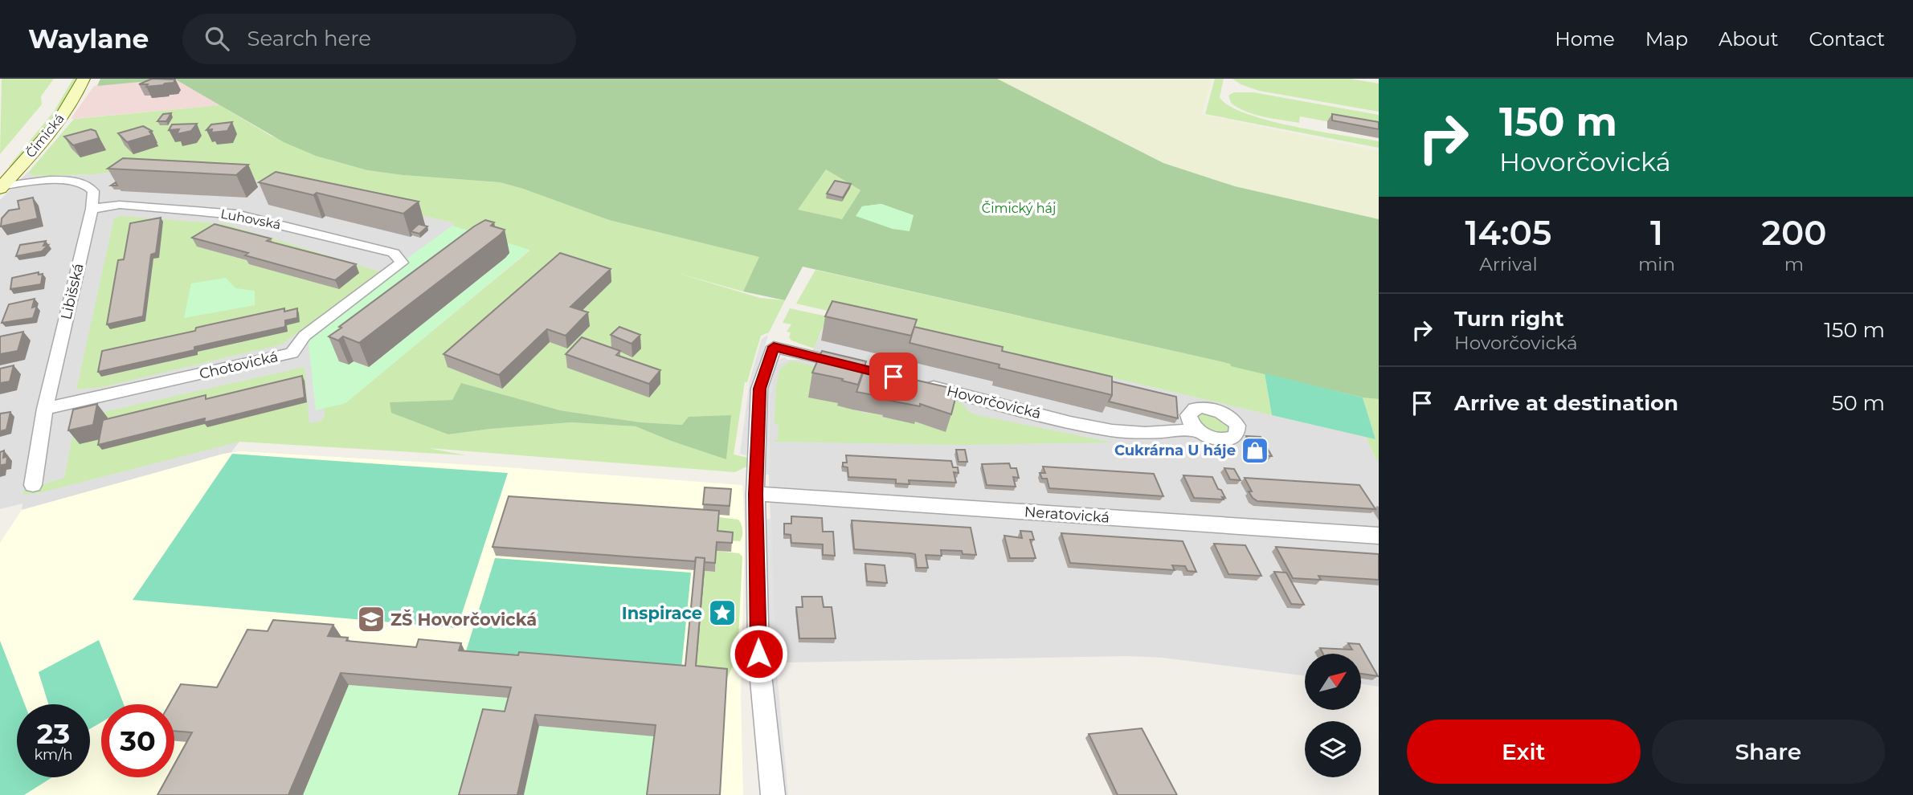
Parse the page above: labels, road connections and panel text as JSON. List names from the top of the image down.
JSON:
{
  "streets": {
    "main road": ["Čimická"],
    "street": [
      "Luhovská",
      "Libišská",
      "Chotovická",
      "Hovorčovická",
      "Neratovická"
    ]
  },
  "crossings": [
    ["Čimická", "Libišská"],
    ["Luhovská", "Libišská"],
    ["Luhovská", "Chotovická"],
    ["Libišská", "Chotovická"]
  ],
  "parks": ["Čimický háj"],
  "places": {
    "shop": ["Cukrárna U háje"],
    "place": ["Inspirace"],
    "school or university": ["ZŠ Hovorčovická"]
  },
  "north": "top right",
  "page": {
    "header": "Waylane",
    "search": "Search here",
    "nav": [
      "Home",
      "Map",
      "About",
      "Contact"
    ],
    "turn": ["150 m", "Hovorčovická"],
    "eta": [
      "14:05",
      "Arrival",
      "1",
      "min",
      "200",
      "m"
    ],
    "list": [
      {
        "name": "Turn right",
        "note": "Hovorčovická",
        "value": "150 m"
      },
      {
        "name": "Arrive at destination",
        "value": "50 m"
      }
    ],
    "speed": "23 km/h",
    "limit": "30",
    "buttons": ["Exit", "Share"]
  }
}
